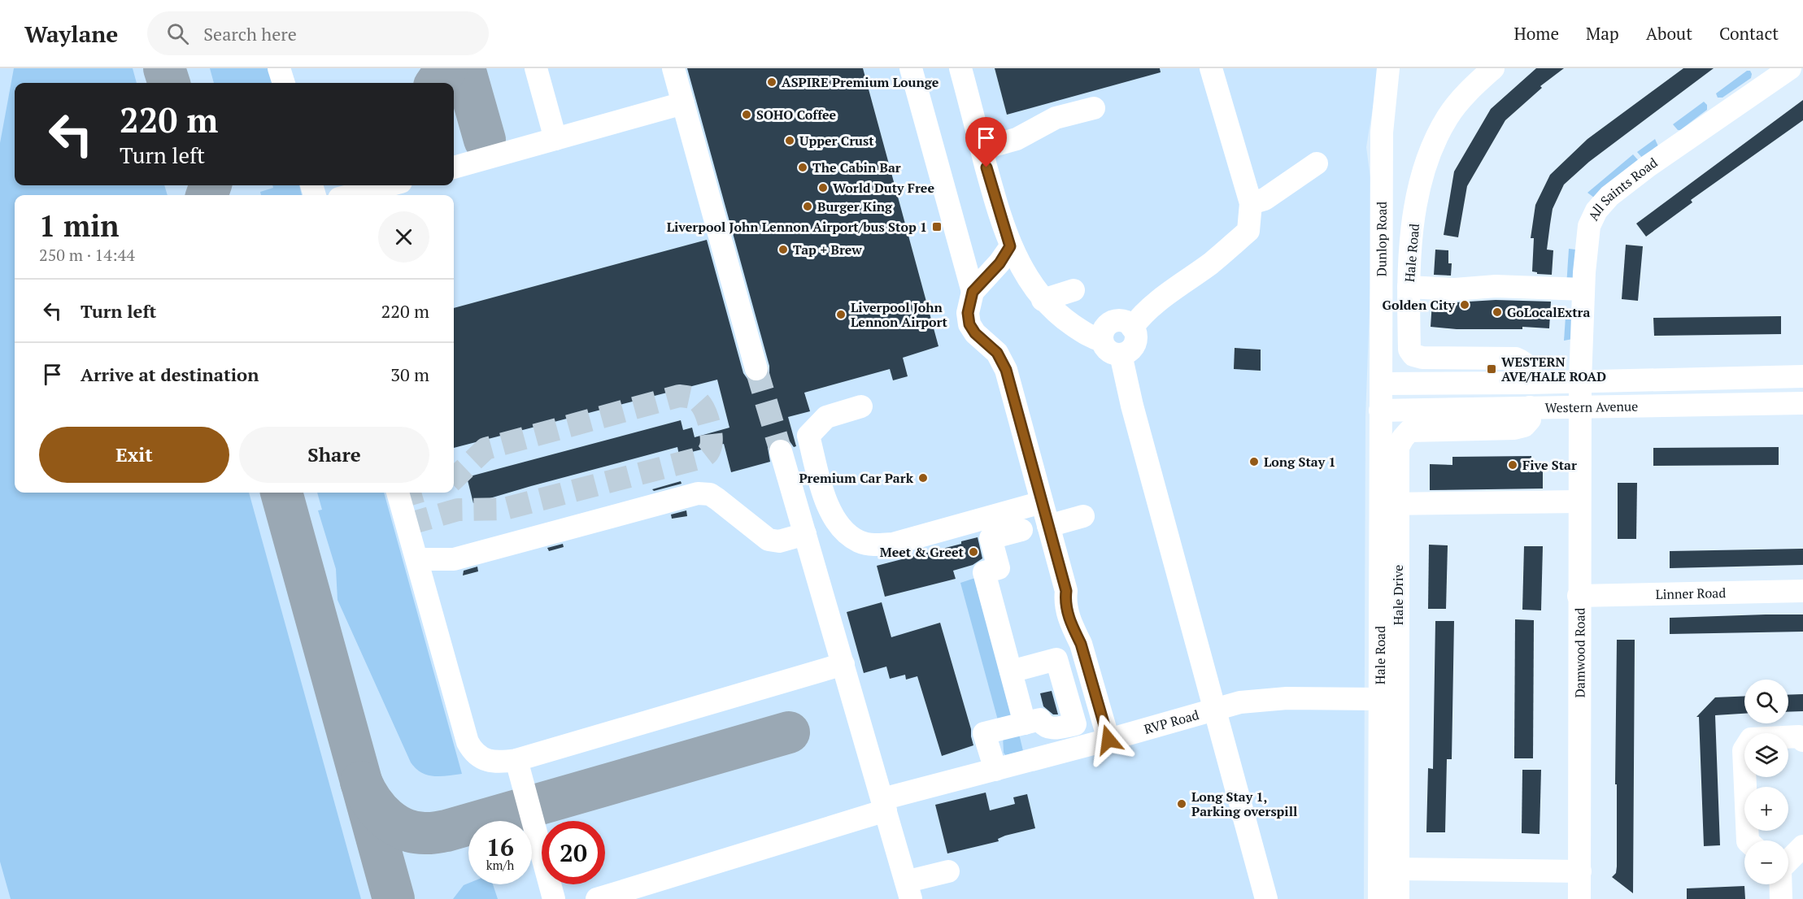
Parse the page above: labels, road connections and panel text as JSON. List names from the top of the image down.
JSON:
{
  "streets": {
    "street": [
      "All Saints Road",
      "Dunlop Road",
      "Hale Road",
      "Western Avenue",
      "Linner Road",
      "Hale Drive",
      "Damwood Road",
      "RVP Road"
    ]
  },
  "crossings": [
    ["All Saints Road", "Western Avenue"],
    ["All Saints Road", "Damwood Road"],
    ["Dunlop Road", "Hale Road"],
    ["Dunlop Road", "Western Avenue"],
    ["Hale Road", "Western Avenue"],
    ["Hale Road", "Hale Drive"],
    ["Hale Road", "RVP Road"],
    ["Western Avenue", "Hale Drive"],
    ["Western Avenue", "Damwood Road"],
    ["Linner Road", "Damwood Road"]
  ],
  "places": {
    "other": [
      "ASPIRE Premium Lounge",
      "SOHO Coffee",
      "Upper Crust",
      "The Cabin Bar",
      "World Duty Free",
      "Burger King",
      "Tap + Brew",
      "Golden City",
      "GoLocalExtra",
      "Liverpool John Lennon Airport",
      "Long Stay 1",
      "Five Star",
      "Premium Car Park",
      "Meet & Greet",
      "Long Stay 1, Parking overspill"
    ],
    "transit": ["Liverpool John Lennon Airport/bus Stop 1", "WESTERN AVE/HALE ROAD"]
  },
  "page": {
    "header": "Waylane",
    "search": "Search here",
    "nav": [
      "Home",
      "Map",
      "About",
      "Contact"
    ],
    "turn": ["220 m", "Turn left"],
    "heading": ["1 min", "250 m · 14:44"],
    "list": [
      {
        "name": "Turn left",
        "value": "220 m"
      },
      {
        "name": "Arrive at destination",
        "value": "30 m"
      }
    ],
    "buttons": ["Exit", "Share"],
    "map_buttons": ["+", "−"],
    "speed": "16 km/h",
    "limit": "20"
  }
}
